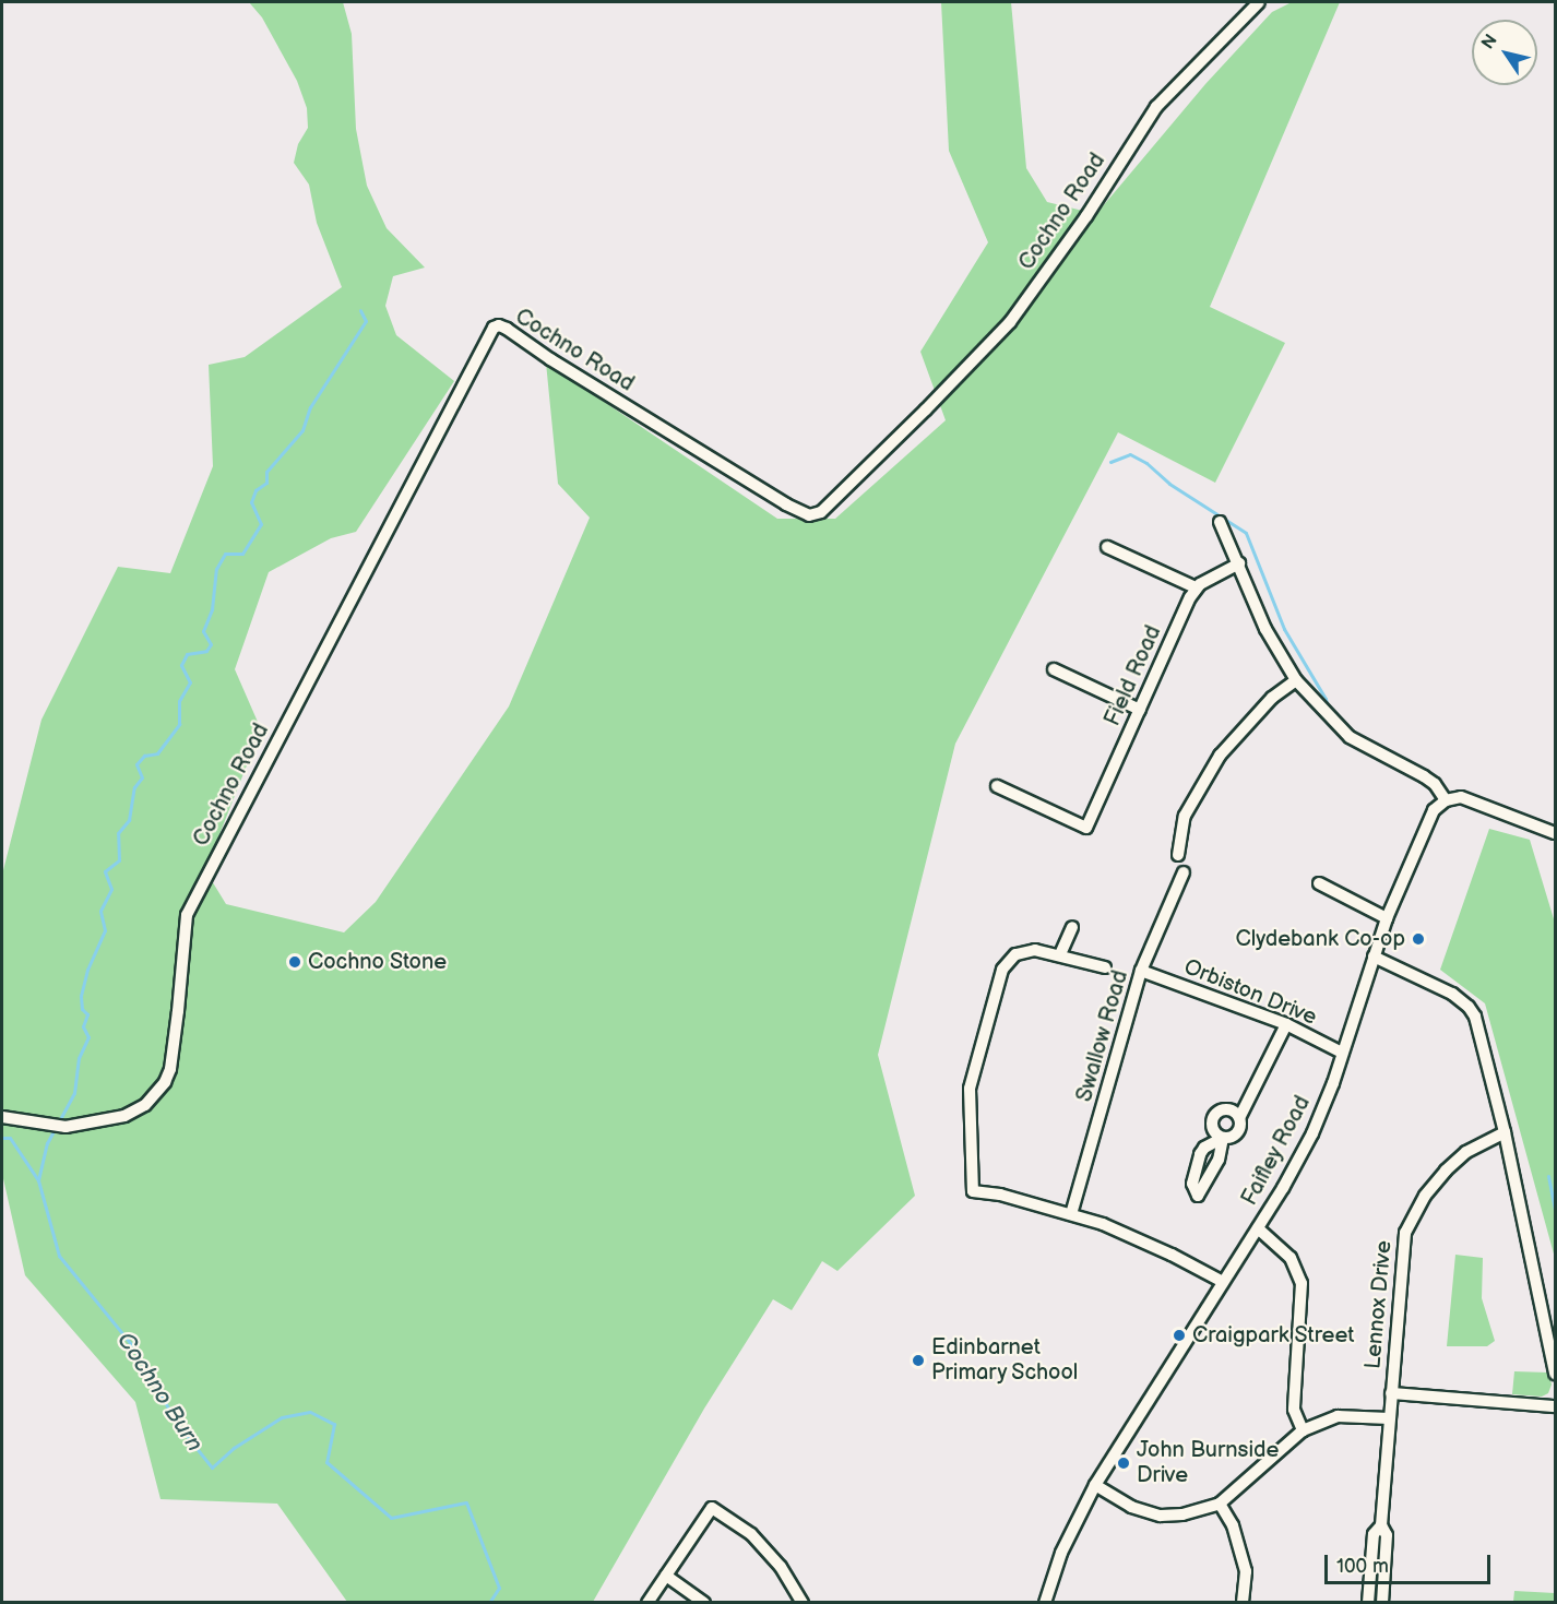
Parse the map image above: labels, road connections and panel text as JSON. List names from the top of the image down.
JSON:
{
  "streets": {
    "street": [
      "Cochno Road",
      "Field Road",
      "Orbiston Drive",
      "Swallow Road",
      "Faifley Road",
      "Lennox Drive"
    ]
  },
  "crossings": [
    ["Orbiston Drive", "Swallow Road"],
    ["Orbiston Drive", "Faifley Road"]
  ],
  "water": ["Cochno Burn"],
  "places": [
    "Clydebank Co-op",
    "Cochno Stone",
    "Craigpark Street",
    "Edinbarnet Primary School",
    "John Burnside Drive"
  ],
  "scale_bar": "100 m",
  "north": "top left"
}
